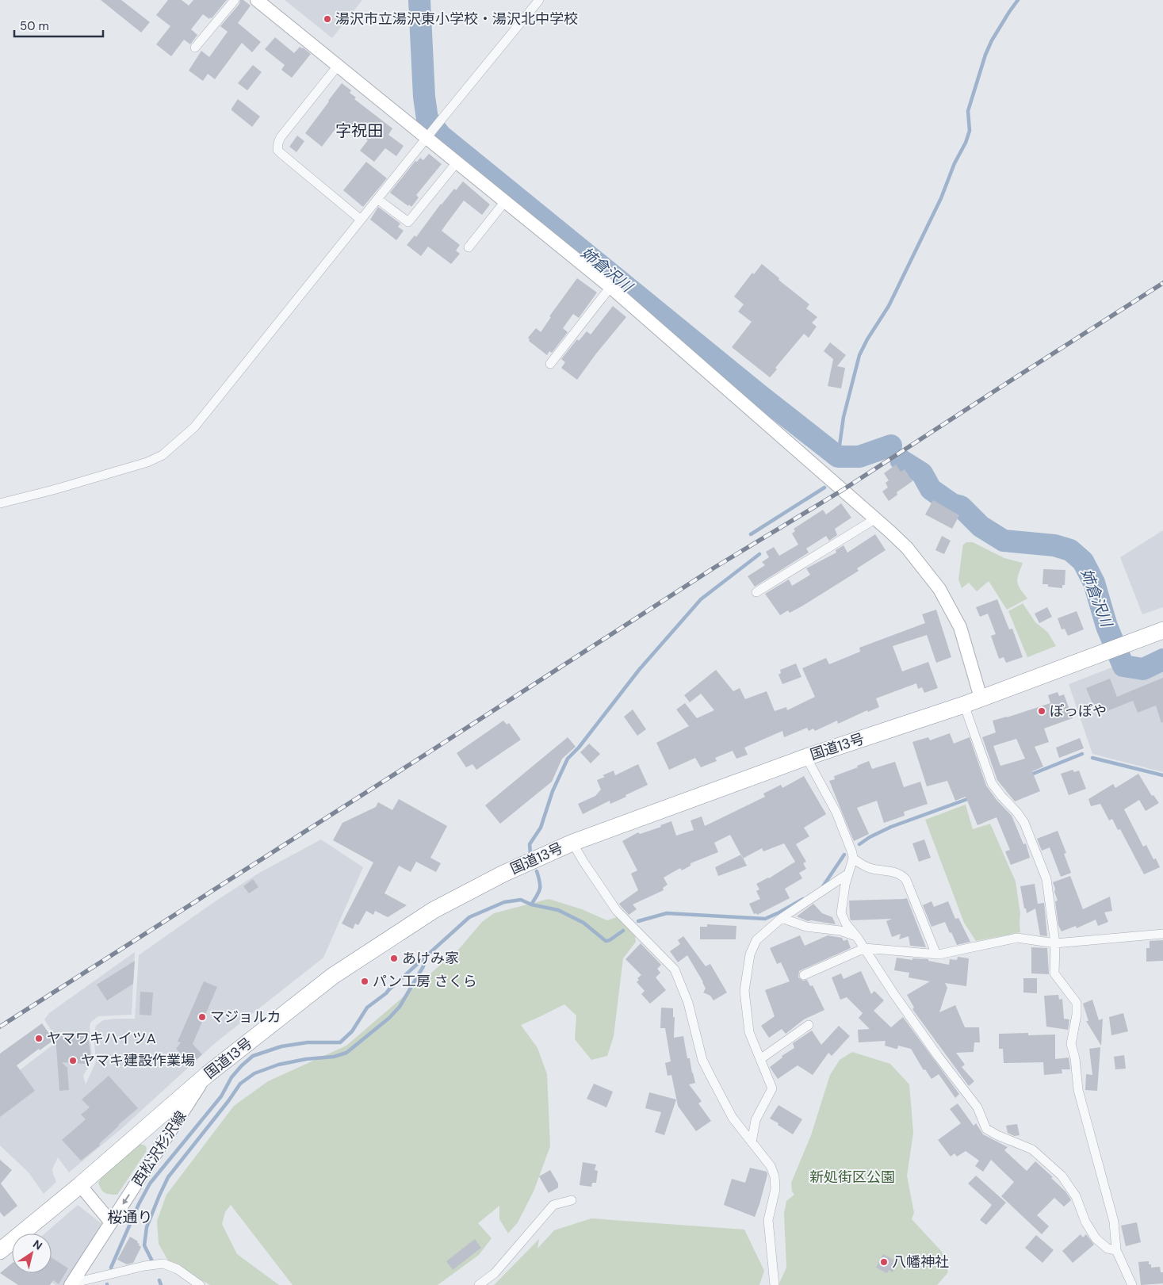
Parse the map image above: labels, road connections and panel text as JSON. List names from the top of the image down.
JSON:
{
  "streets": {
    "highway": ["国道13号"],
    "street": ["西松沢杉沢線"]
  },
  "crossings": [
    ["国道13号", "西松沢杉沢線"]
  ],
  "one_way": ["西松沢杉沢線"],
  "districts": ["字祝田", "桜通り"],
  "water": ["姉倉沢川"],
  "parks": ["新処街区公園"],
  "places": [
    "湯沢市立湯沢東小学校・湯沢北中学校",
    "ぽっぽや",
    "あけみ家",
    "パン工房 さくら",
    "マジョルカ",
    "ヤマワキハイツA",
    "ヤマキ建設作業場",
    "八幡神社"
  ],
  "scale_bar": "50 m",
  "north": "top right"
}
